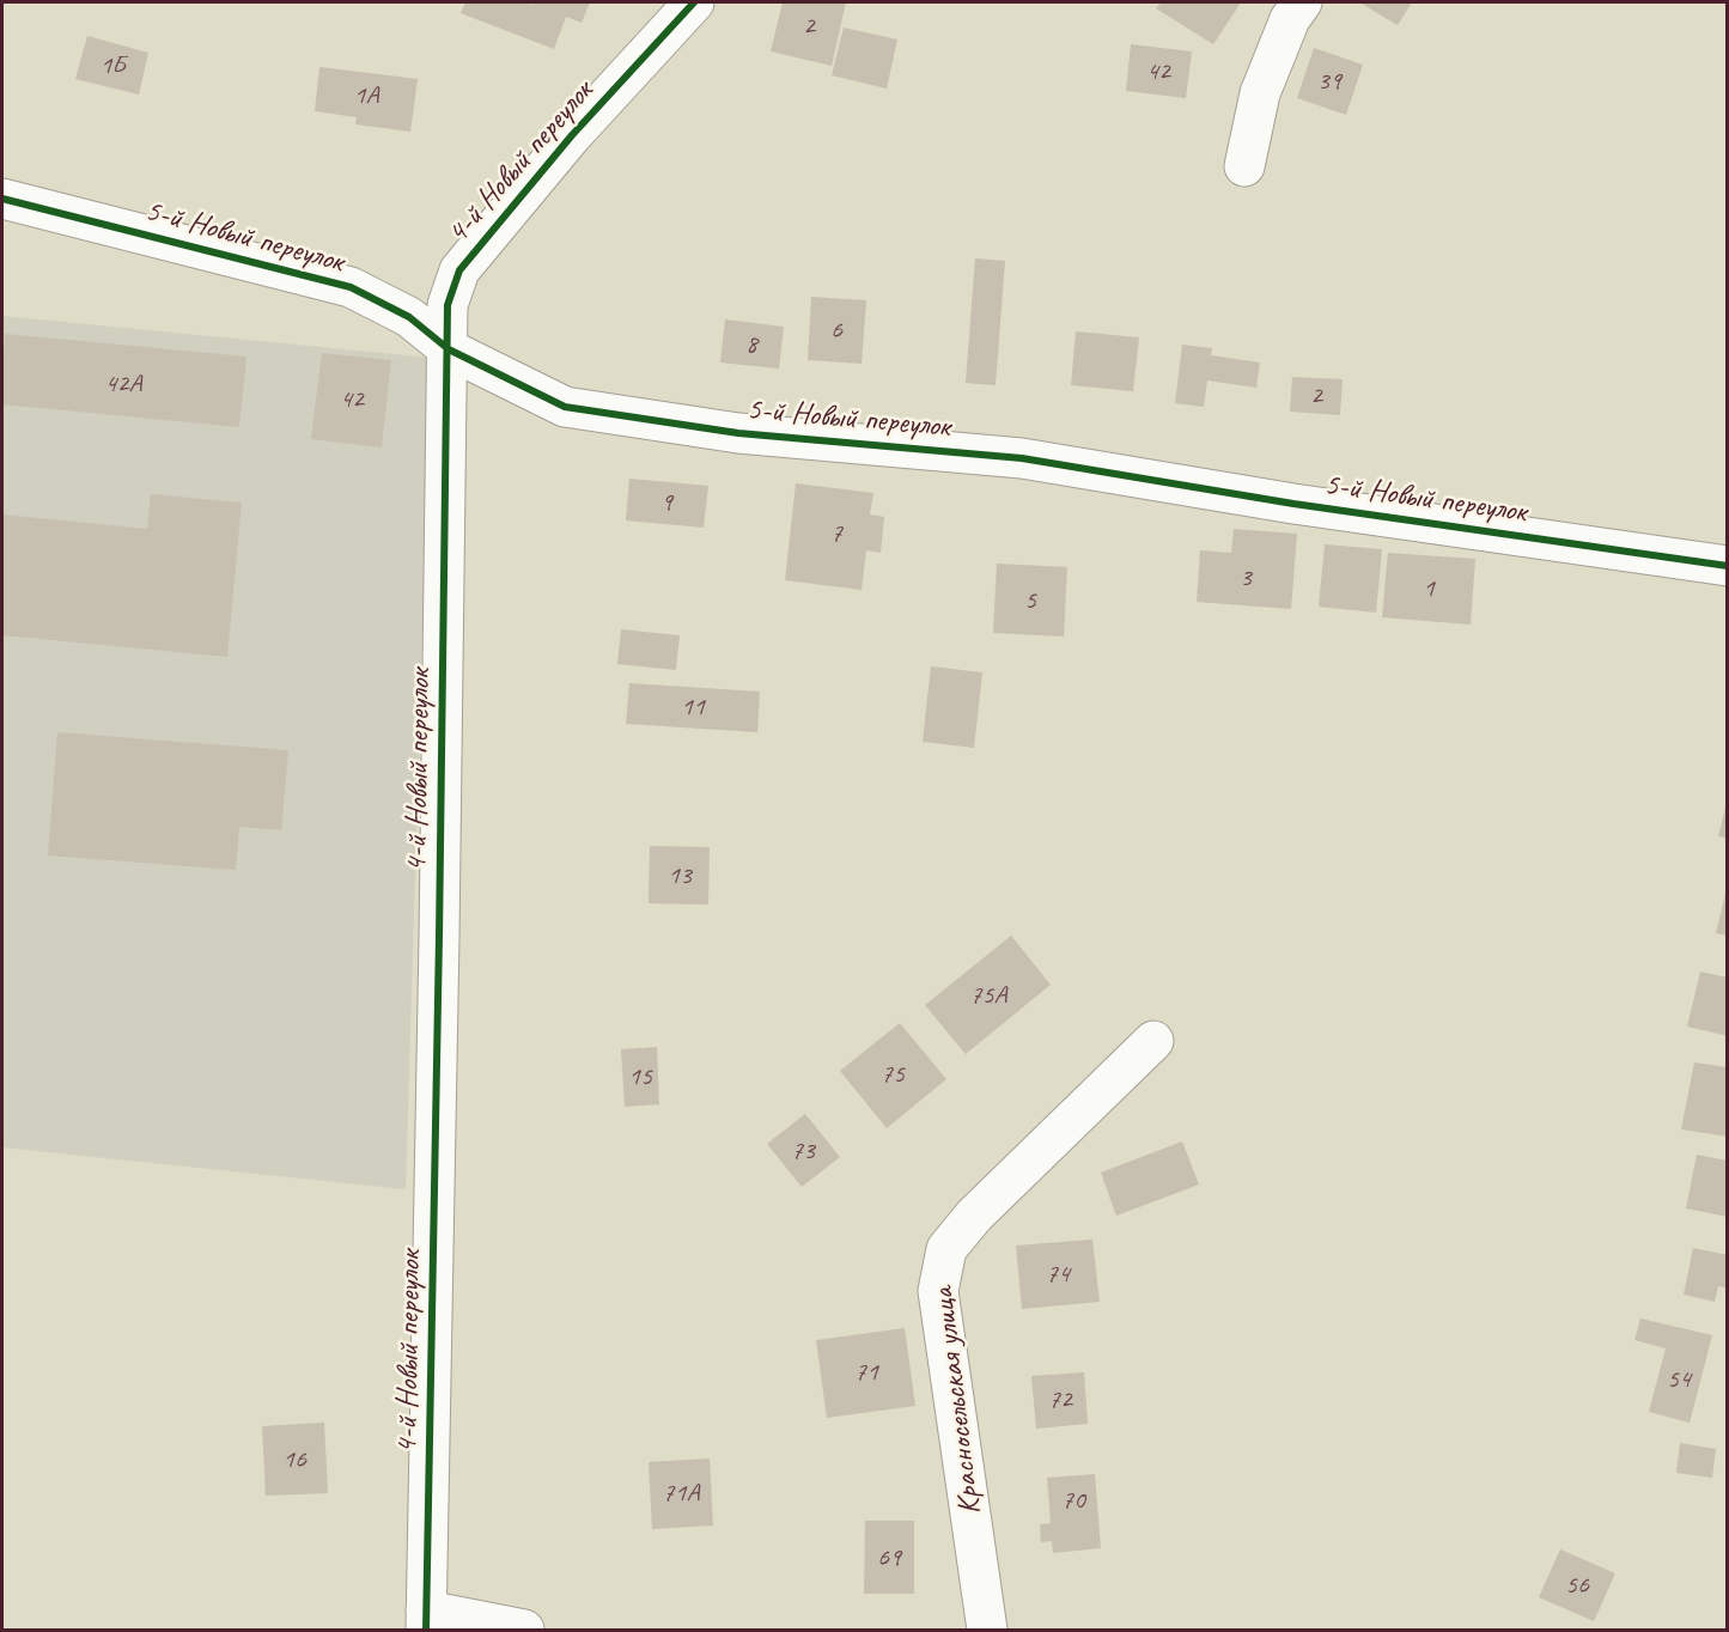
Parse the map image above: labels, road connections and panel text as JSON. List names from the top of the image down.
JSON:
{
  "streets": {
    "street": ["4-й Новый переулок", "5-й Новый переулок", "Красносельская улица"]
  },
  "crossings": [
    ["4-й Новый переулок", "5-й Новый переулок"]
  ],
  "house_numbers": [
    "2",
    "1Б",
    "42",
    "39",
    "1А",
    "6",
    "8",
    "42А",
    "2",
    "42",
    "9",
    "7",
    "3",
    "1",
    "5",
    "11",
    "13",
    "75А",
    "75",
    "15",
    "73",
    "74",
    "71",
    "54",
    "72",
    "16",
    "71А",
    "70",
    "69",
    "56"
  ]
}
